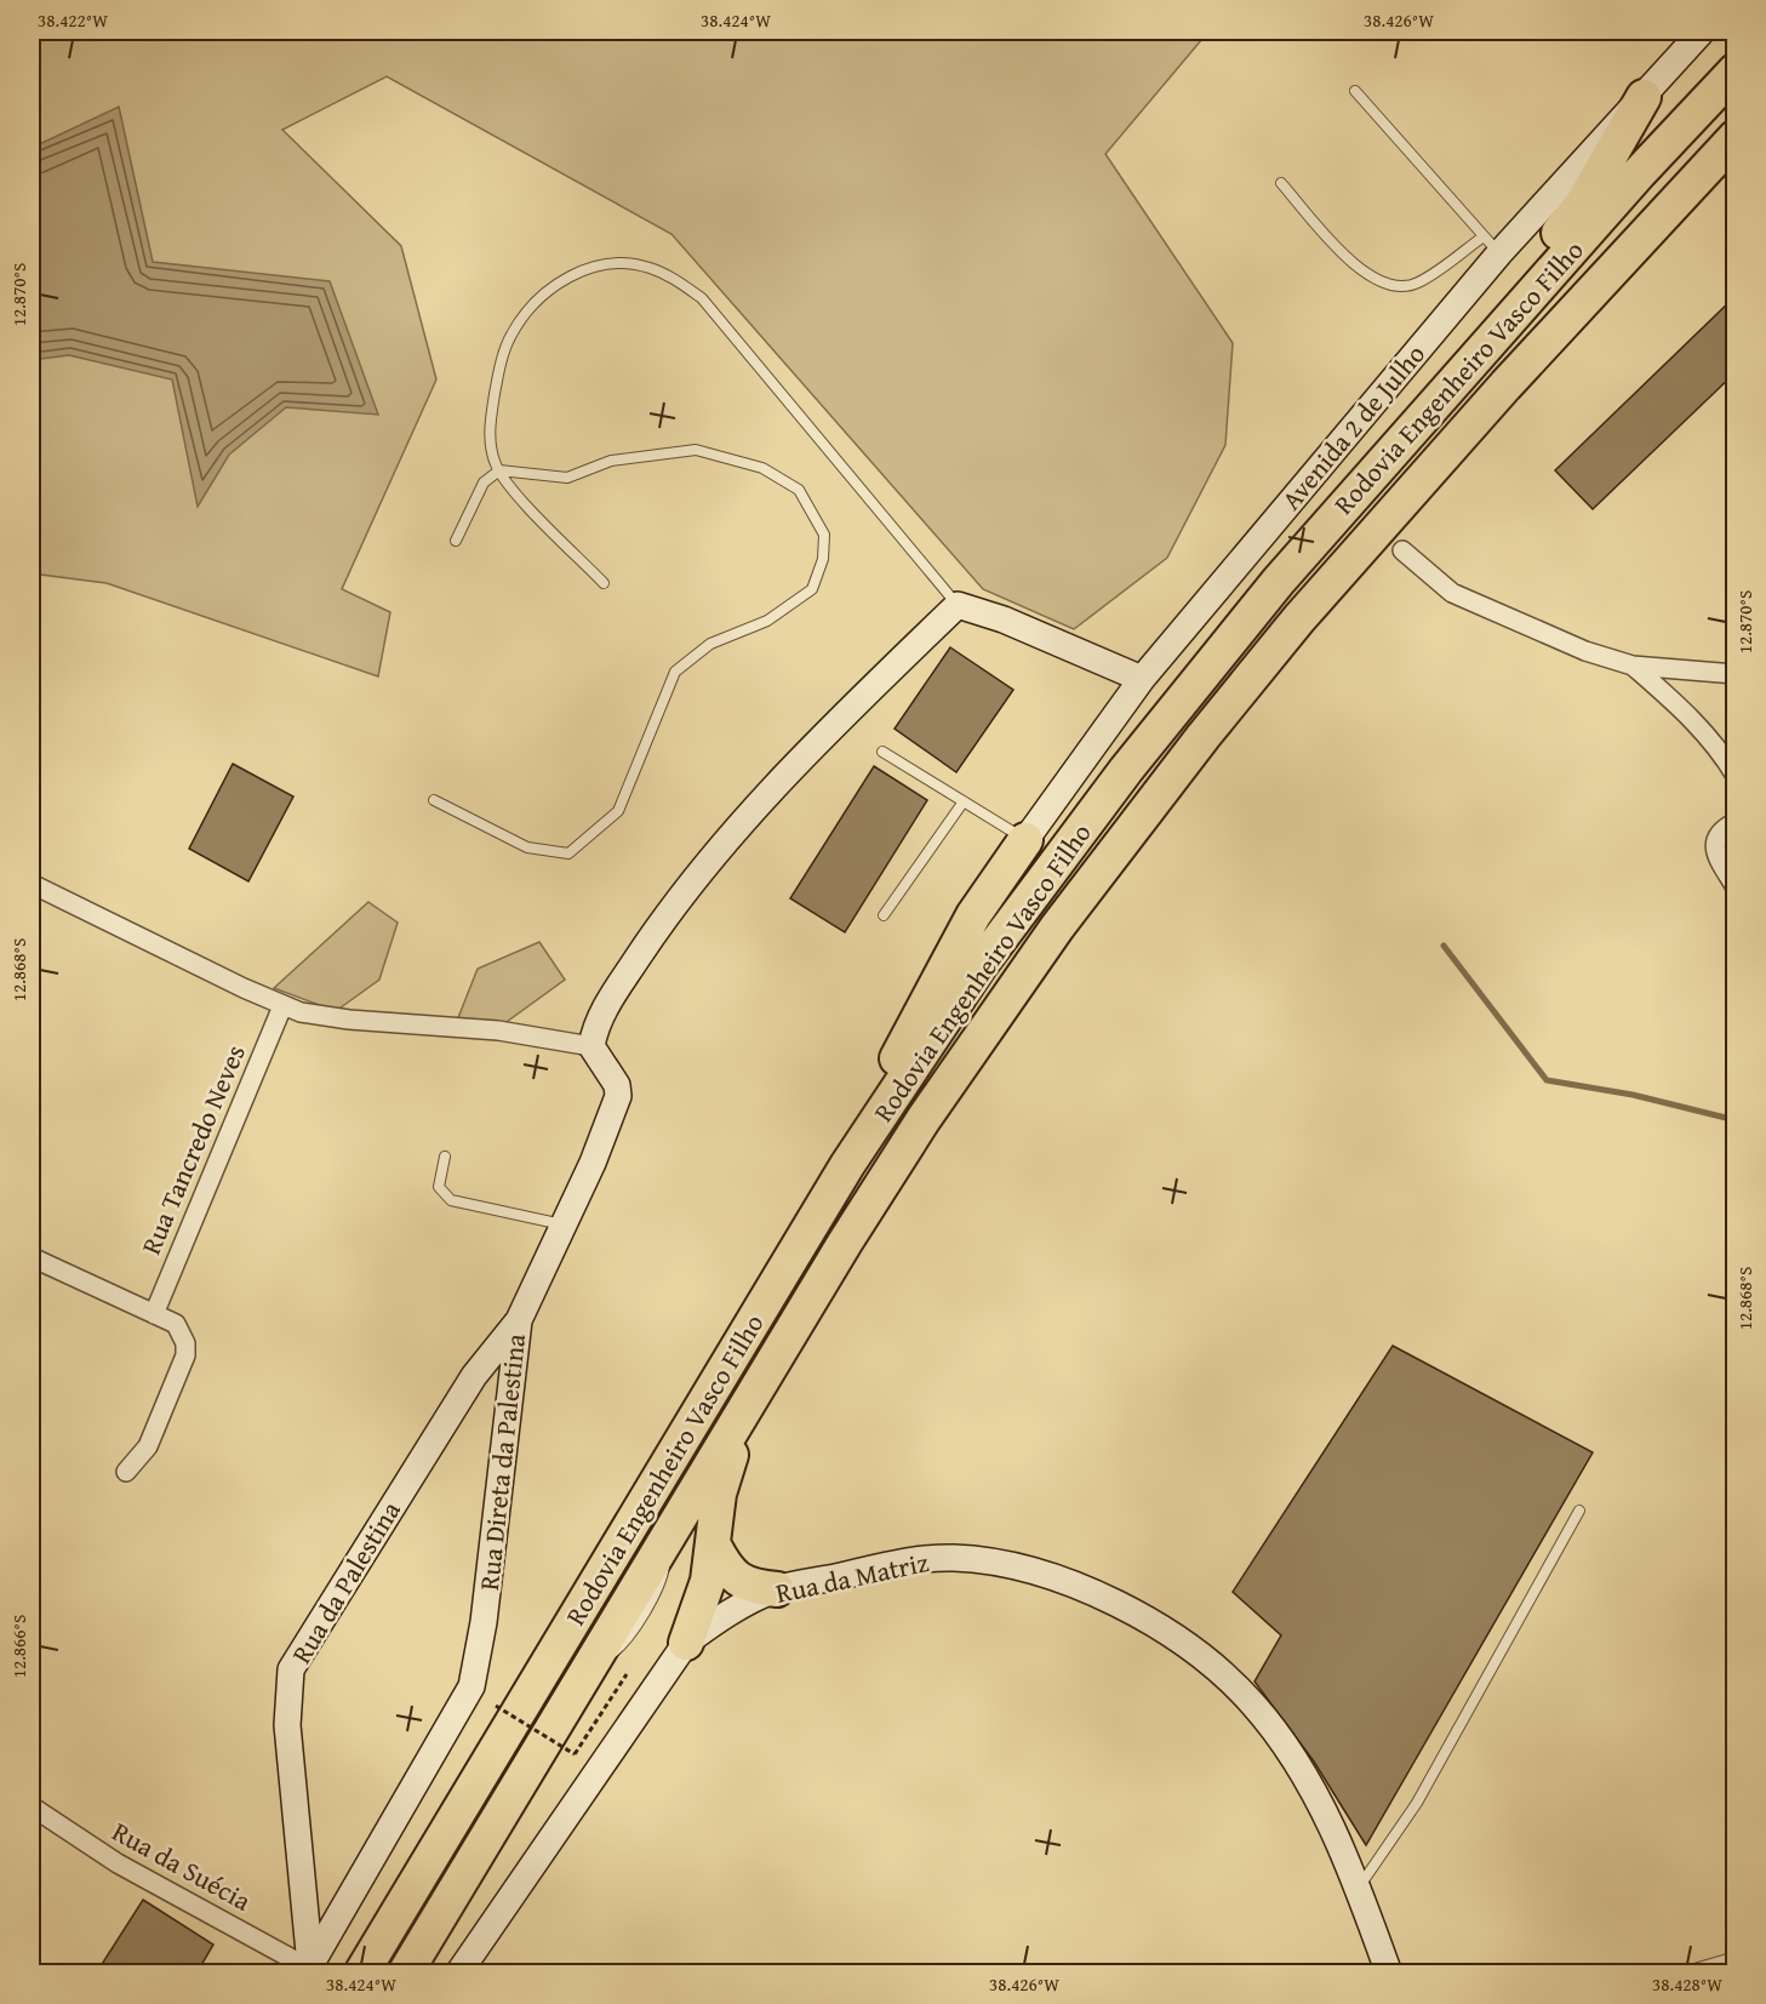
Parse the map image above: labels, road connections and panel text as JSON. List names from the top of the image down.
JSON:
{
  "streets": {
    "highway": ["Rodovia Engenheiro Vasco Filho"],
    "main road": [
      "Avenida 2 de Julho",
      "Rua Direta da Palestina",
      "Rua da Matriz",
      "Rua da Palestina"
    ],
    "street": ["Rua Tancredo Neves", "Rua da Suécia"]
  },
  "crossings": [
    ["Rua Direta da Palestina", "Rua da Palestina"],
    ["Rua Direta da Palestina", "Rua da Suécia"],
    ["Rua da Palestina", "Rua da Suécia"]
  ],
  "coordinates": [
    "38.422°W",
    "38.424°W",
    "38.426°W",
    "12.870°S",
    "12.868°S",
    "12.866°S",
    "38.428°W"
  ]
}
